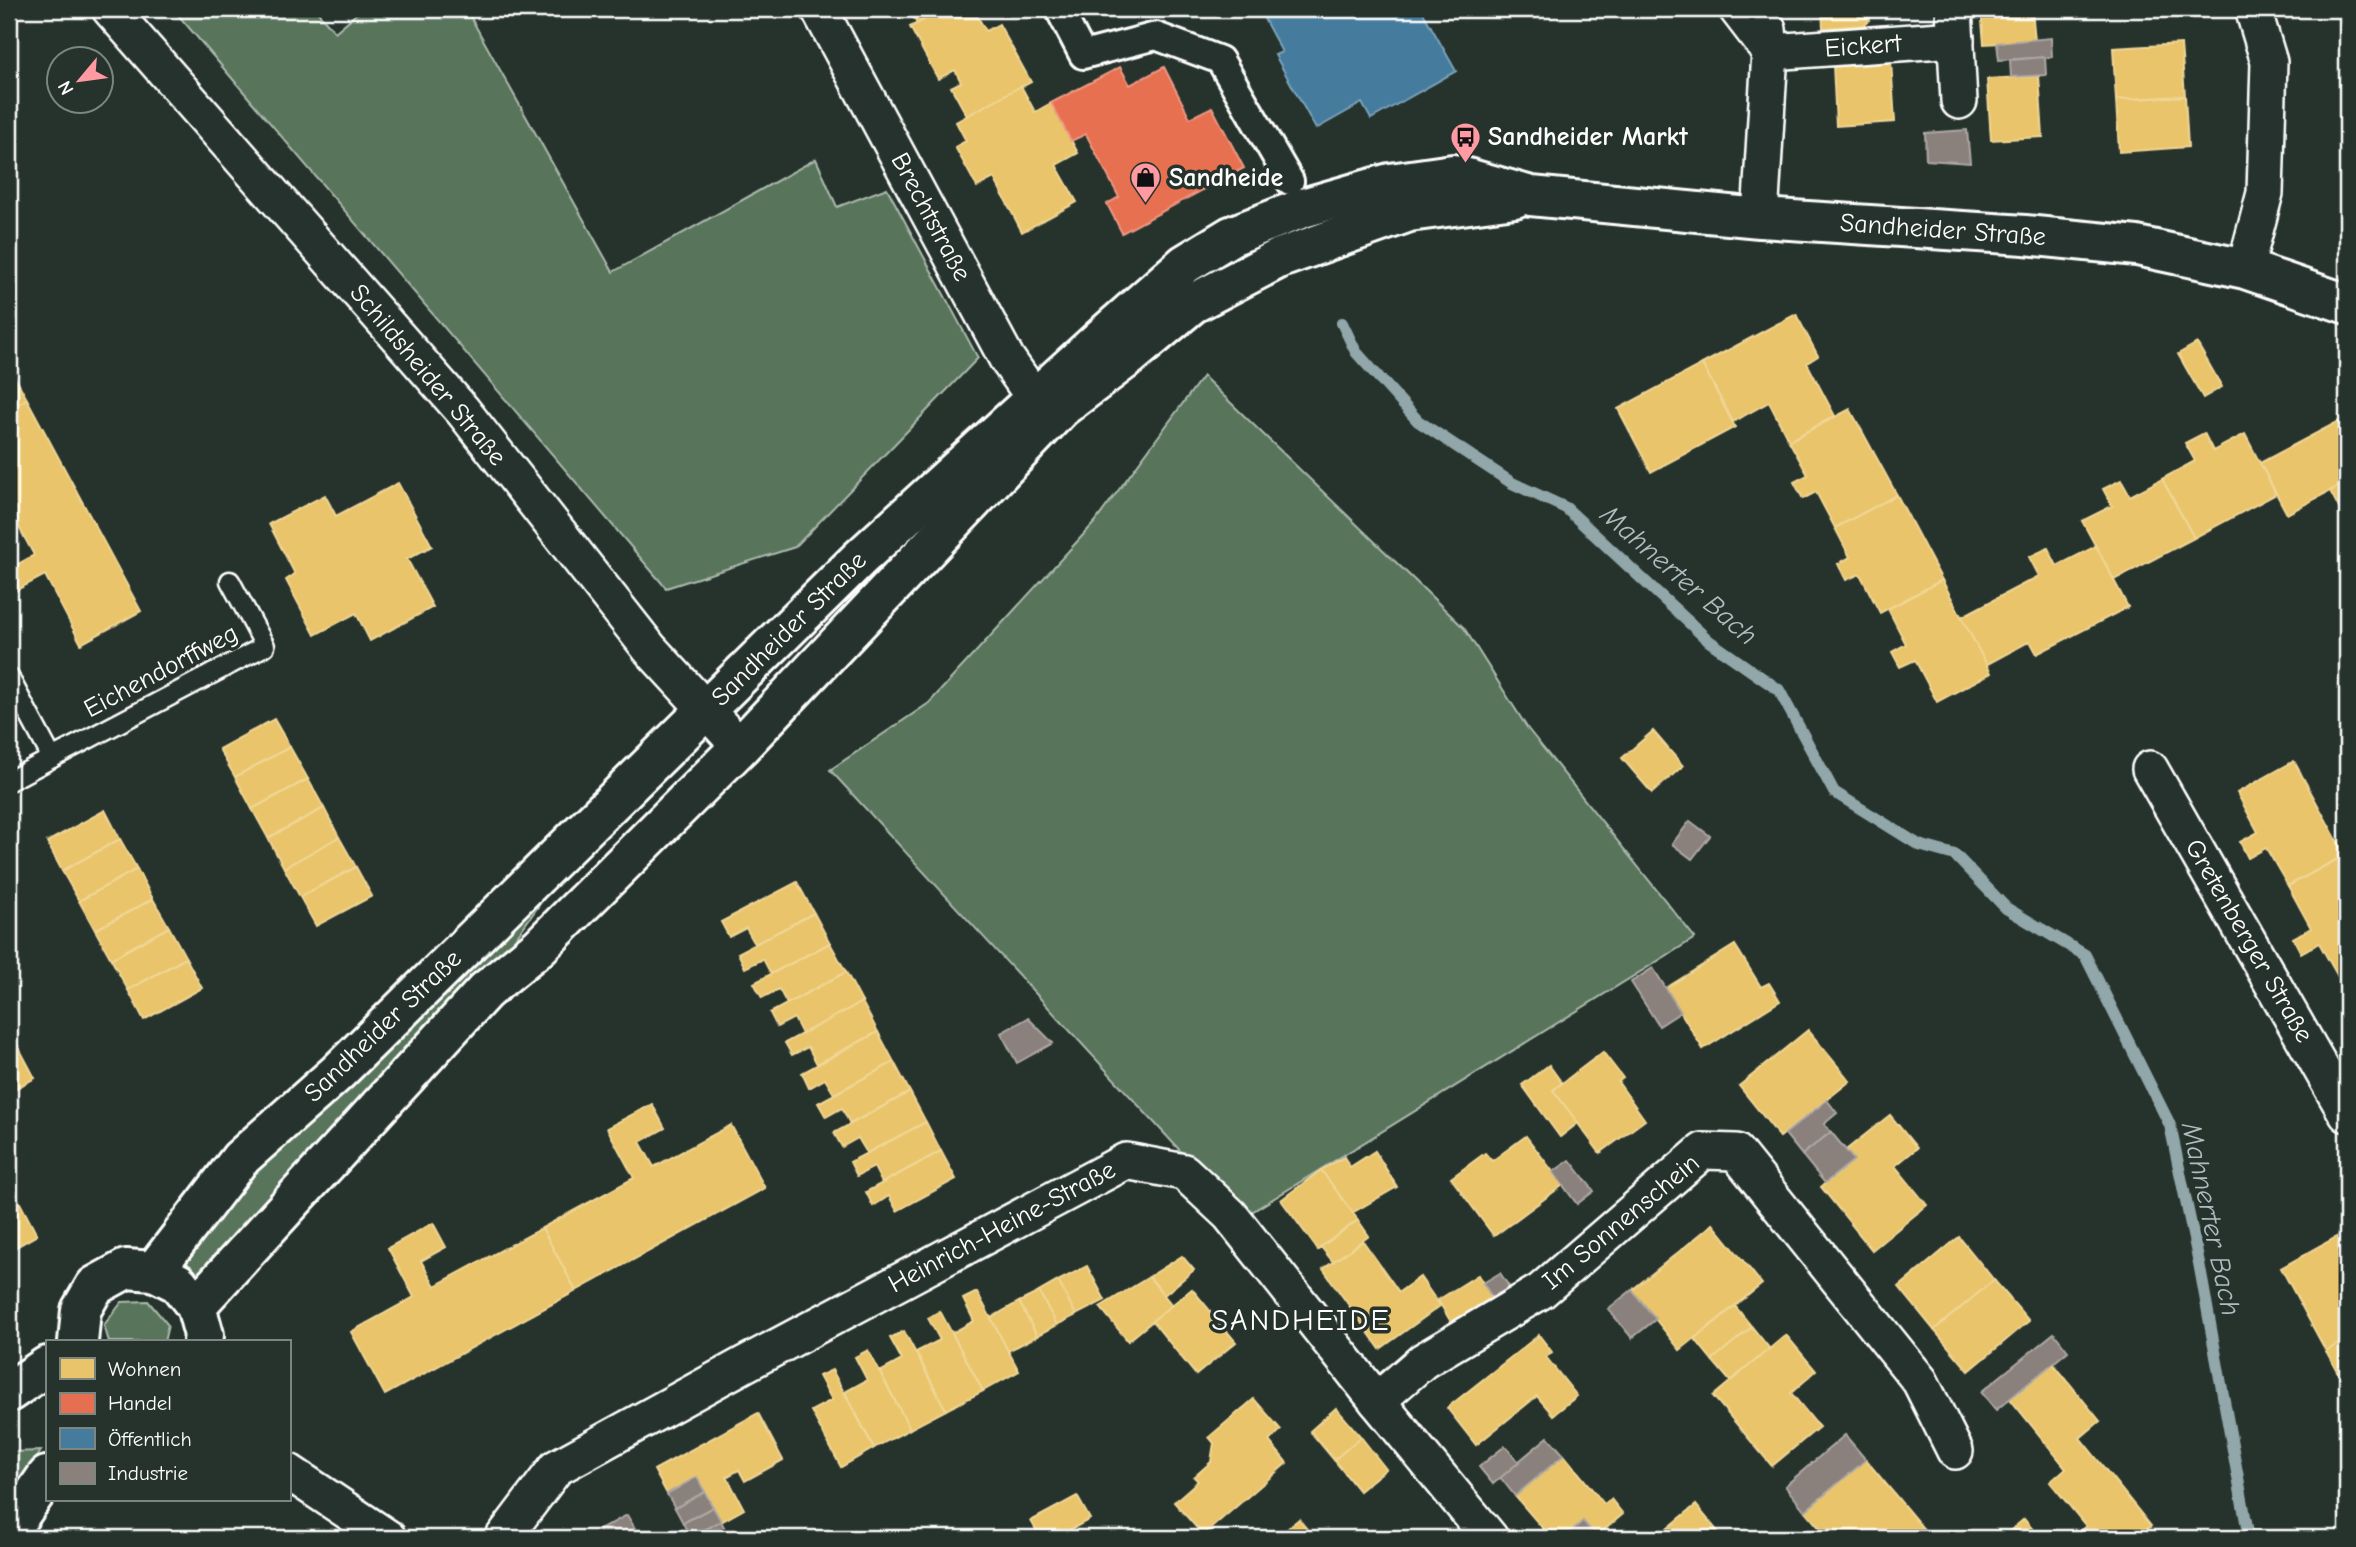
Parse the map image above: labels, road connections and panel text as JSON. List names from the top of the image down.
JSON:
{
  "streets": {
    "street": [
      "Eickert",
      "Brechtstraße",
      "Sandheider Straße",
      "Schildsheider Straße",
      "Gretenberger Straße",
      "Im Sonnenschein",
      "Heinrich-Heine-Straße"
    ],
    "lane": ["Eichendorffweg"]
  },
  "crossings": [
    ["Brechtstraße", "Sandheider Straße"],
    ["Sandheider Straße", "Schildsheider Straße"],
    ["Im Sonnenschein", "Heinrich-Heine-Straße"]
  ],
  "districts": ["SANDHEIDE"],
  "water": ["Mahnerter Bach"],
  "places": {
    "bus stop": ["Sandheider Markt"],
    "shop": ["Sandheide"]
  },
  "legend": [
    "Wohnen",
    "Handel",
    "Öffentlich",
    "Industrie"
  ],
  "north": "bottom left"
}
